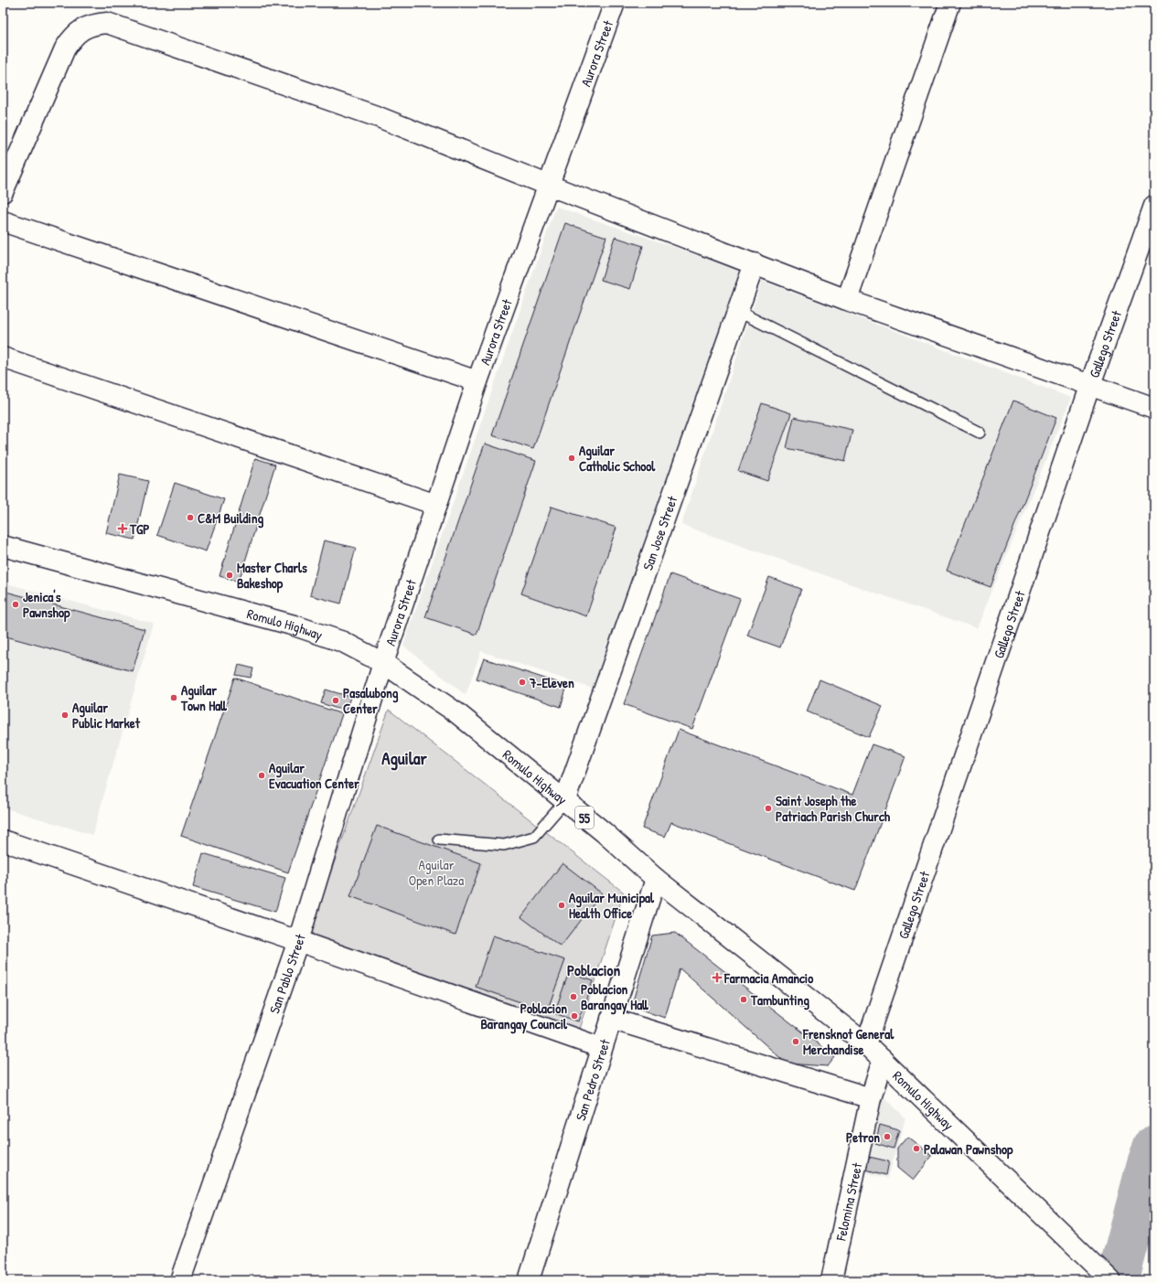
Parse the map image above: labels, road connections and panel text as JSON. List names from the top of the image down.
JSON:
{
  "streets": {
    "main road": [
      "Aurora Street",
      "Gallego Street",
      "San Jose Street",
      "Romulo Highway",
      "55",
      "San Pablo Street",
      "San Pedro Street",
      "Felomina Street"
    ]
  },
  "crossings": [
    ["Aurora Street", "Romulo Highway"],
    ["Aurora Street", "San Pablo Street"],
    ["Gallego Street", "Romulo Highway"],
    ["San Jose Street", "Romulo Highway"],
    ["Romulo Highway", "San Pablo Street"],
    ["Romulo Highway", "San Pedro Street"],
    ["Romulo Highway", "Felomina Street"]
  ],
  "districts": ["Aguilar", "Poblacion"],
  "parks": ["Aguilar Open Plaza"],
  "places": {
    "other": [
      "Aguilar Catholic School",
      "C&M Building",
      "Master Charls Bakeshop",
      "Jenica's Pawnshop",
      "7-Eleven",
      "Aguilar Town Hall",
      "Pasalubong Center",
      "Aguilar Public Market",
      "Aguilar Evacuation Center",
      "Saint Joseph the Patriach Parish Church",
      "Aguilar Municipal Health Office",
      "Poblacion Barangay Hall",
      "Tambunting",
      "Poblacion Barangay Council",
      "Frensknot General Merchandise",
      "Petron",
      "Palawan Pawnshop"
    ],
    "health": ["TGP", "Farmacia Amancio"]
  }
}
